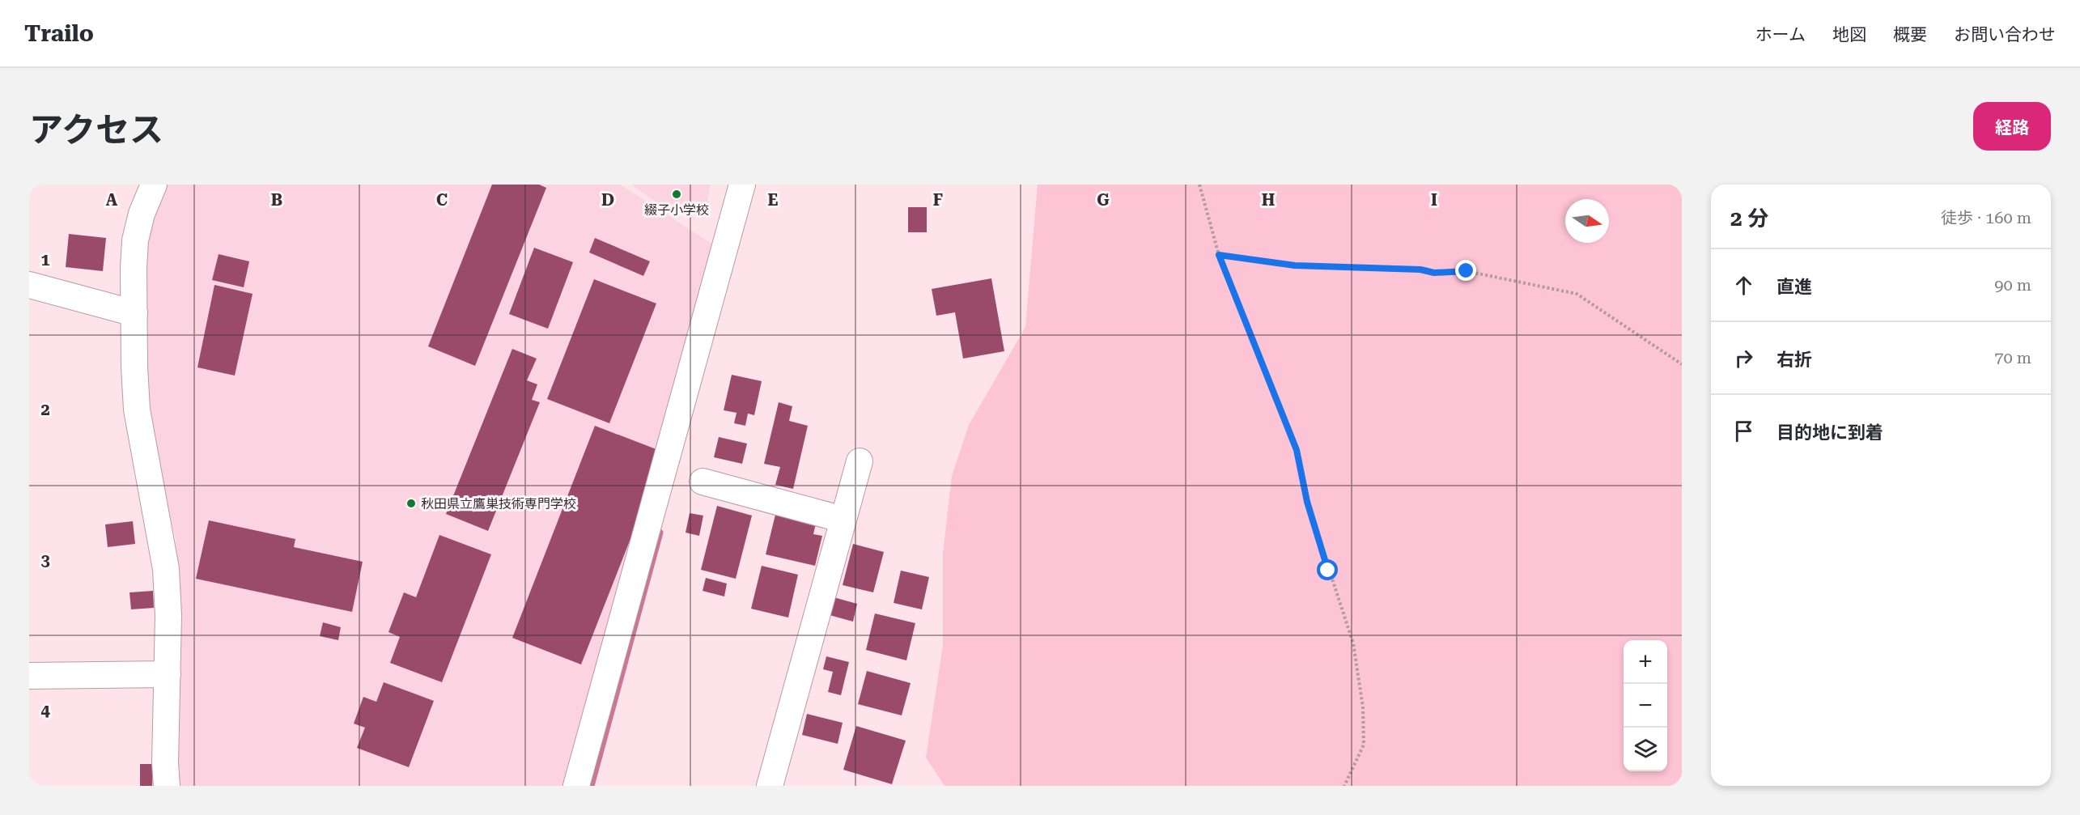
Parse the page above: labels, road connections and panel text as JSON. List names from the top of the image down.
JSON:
{
  "places": ["綴子小学校", "秋田県立鷹巣技術専門学校"],
  "north": "right",
  "page": {
    "header": "Trailo",
    "nav": [
      "ホーム",
      "地図",
      "概要",
      "お問い合わせ"
    ],
    "title": "アクセス",
    "buttons": "経路",
    "heading": ["2 分", "徒歩 · 160 m"],
    "list": [
      ["直進", "90 m"],
      ["右折", "70 m"],
      "目的地に到着"
    ],
    "map_buttons": ["+", "−"]
  },
  "grid": {
    "columns": [
      "A",
      "B",
      "C",
      "D",
      "E",
      "F",
      "G",
      "H",
      "I"
    ],
    "rows": [
      "1",
      "2",
      "3",
      "4"
    ]
  }
}
